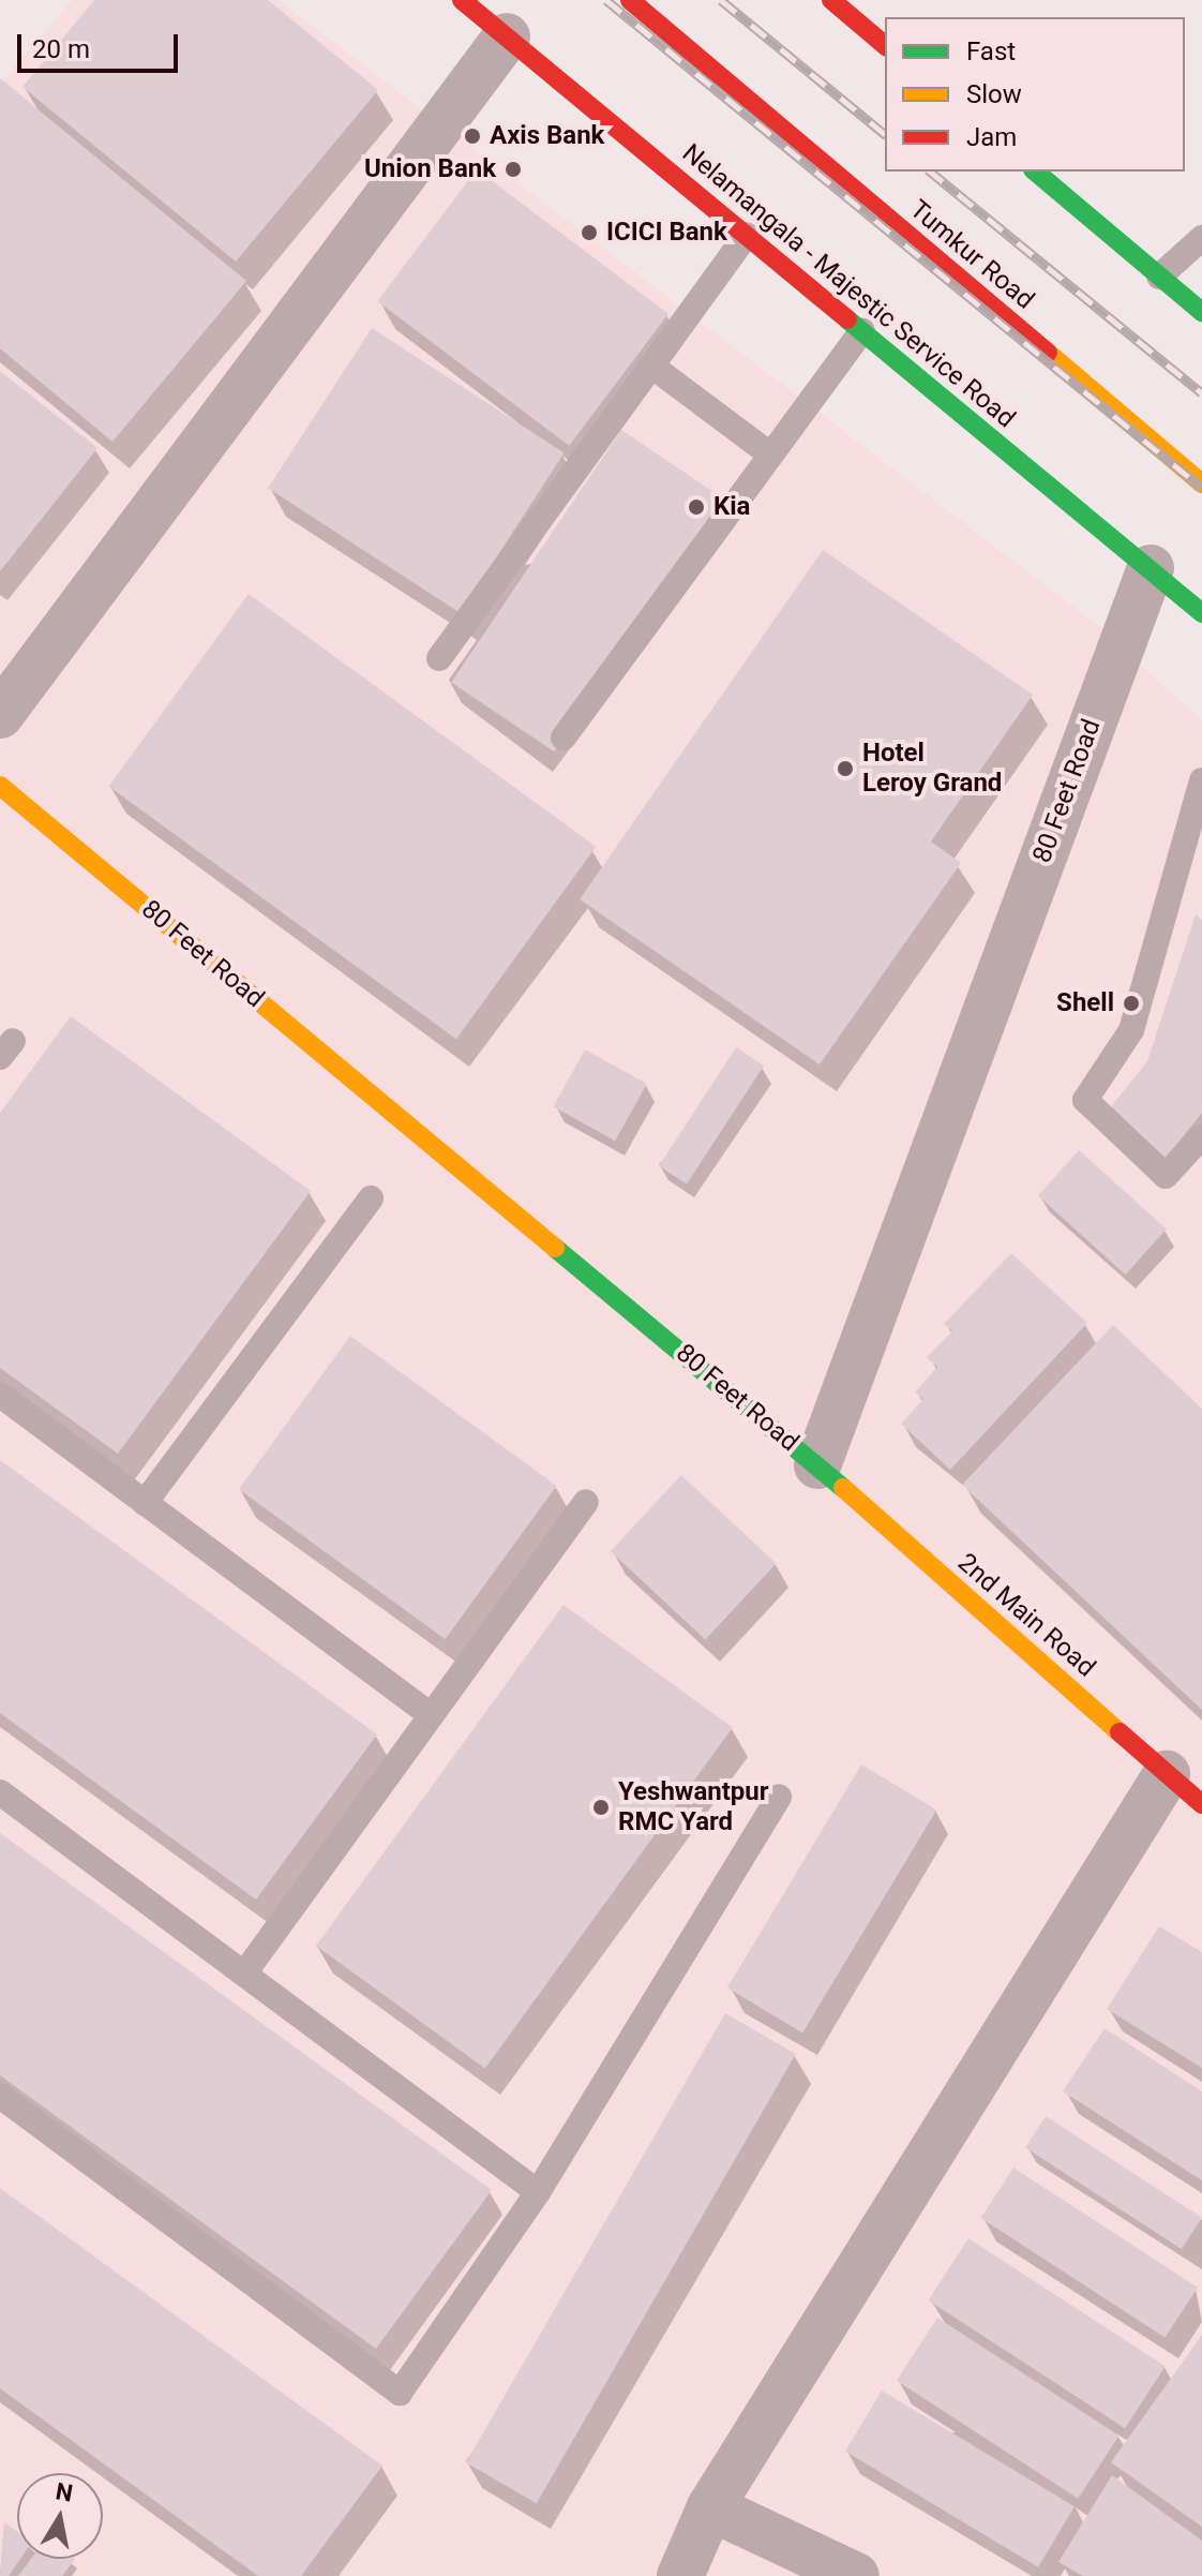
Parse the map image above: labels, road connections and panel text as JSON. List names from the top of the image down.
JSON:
{
  "streets": {
    "main road": [
      "Tumkur Road",
      "Nelamangala - Majestic Service Road",
      "80 Feet Road",
      "2nd Main Road"
    ]
  },
  "crossings": [
    ["Nelamangala - Majestic Service Road", "80 Feet Road"],
    ["80 Feet Road", "2nd Main Road"]
  ],
  "places": [
    "Axis Bank",
    "Union Bank",
    "ICICI Bank",
    "Kia",
    "Hotel Leroy Grand",
    "Shell",
    "Yeshwantpur RMC Yard"
  ],
  "legend": ["Fast", "Slow", "Jam"],
  "scale_bar": "20 m",
  "north": "top"
}
